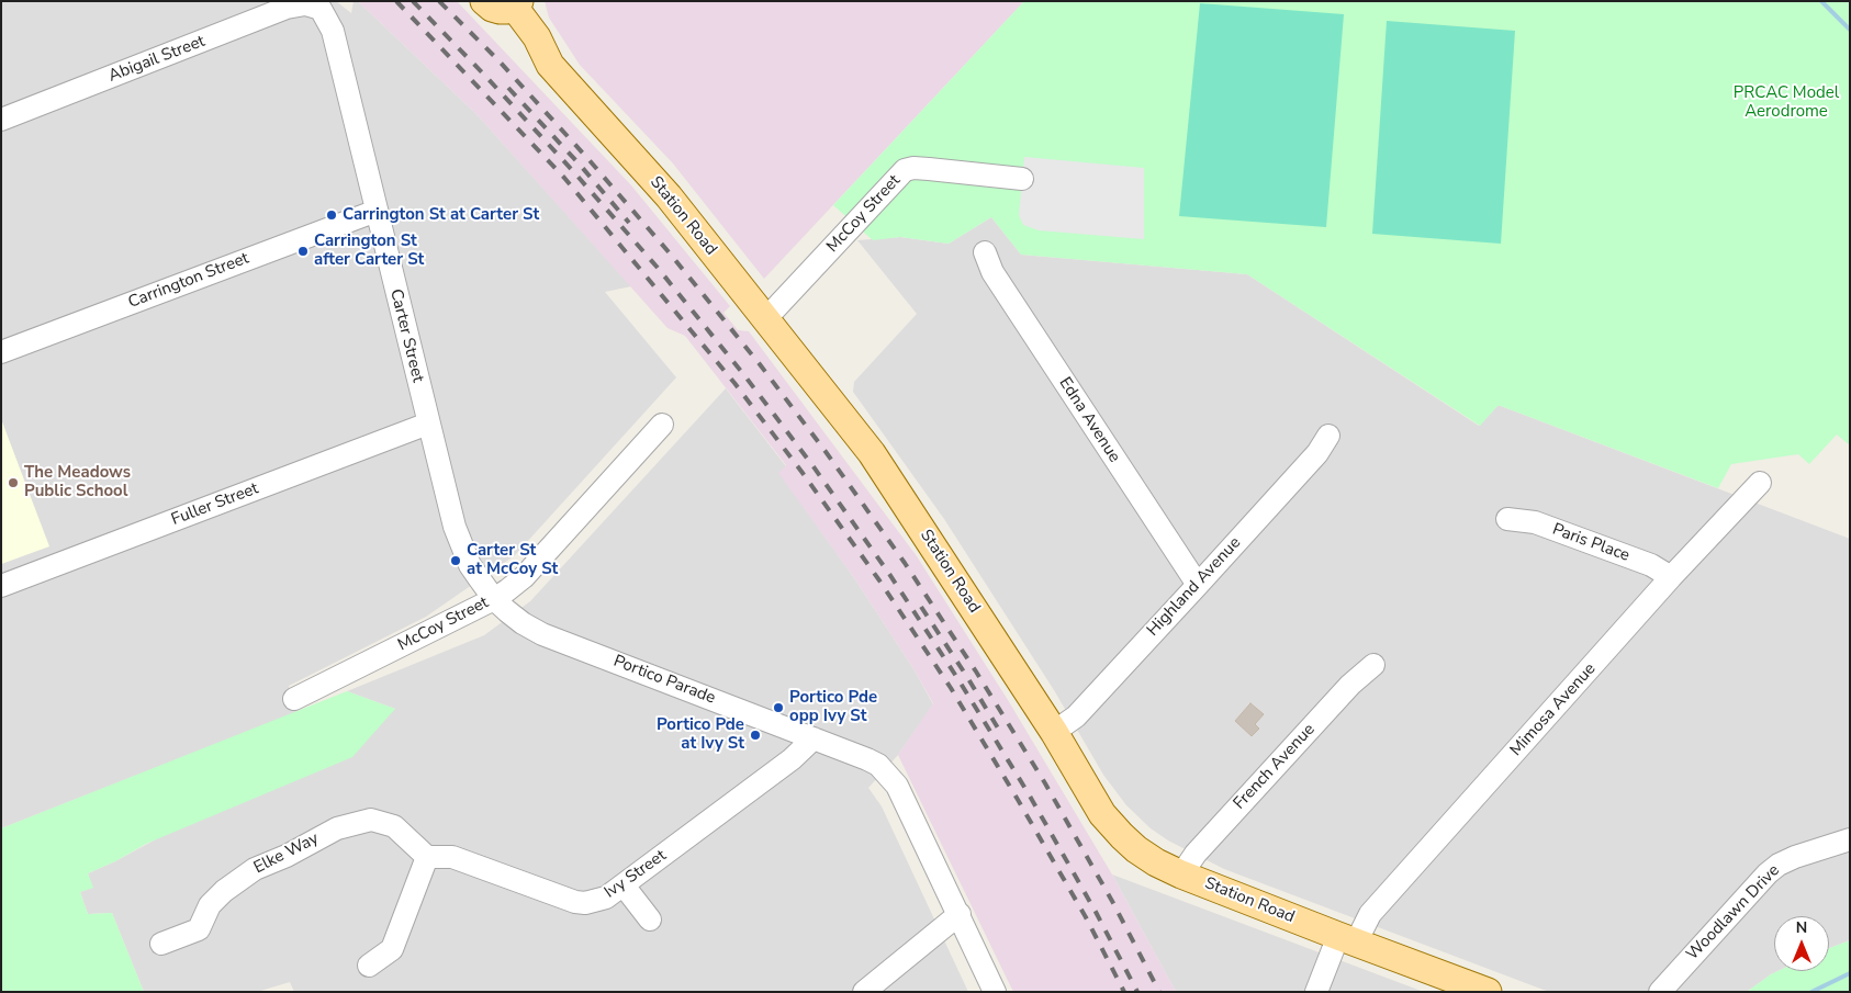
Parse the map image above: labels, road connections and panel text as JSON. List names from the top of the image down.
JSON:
{
  "streets": {
    "main road": ["Station Road"],
    "street": [
      "Abigail Street",
      "McCoy Street",
      "Carrington Street",
      "Carter Street",
      "Edna Avenue",
      "Fuller Street",
      "Paris Place",
      "Highland Avenue",
      "Portico Parade",
      "Mimosa Avenue",
      "French Avenue",
      "Elke Way",
      "Ivy Street",
      "Woodlawn Drive"
    ]
  },
  "crossings": [
    ["Abigail Street", "Carter Street"],
    ["McCoy Street", "Station Road"],
    ["McCoy Street", "Carter Street"],
    ["McCoy Street", "Portico Parade"],
    ["Station Road", "Highland Avenue"],
    ["Station Road", "Mimosa Avenue"],
    ["Station Road", "French Avenue"],
    ["Carrington Street", "Carter Street"],
    ["Carter Street", "Fuller Street"],
    ["Carter Street", "Portico Parade"],
    ["Edna Avenue", "Highland Avenue"],
    ["Paris Place", "Mimosa Avenue"],
    ["Portico Parade", "Ivy Street"],
    ["Elke Way", "Ivy Street"]
  ],
  "parks": ["PRCAC Model Aerodrome"],
  "places": [
    "Carrington St at Carter St",
    "Carrington St after Carter St",
    "The Meadows Public School",
    "Carter St at McCoy St",
    "Portico Pde opp Ivy St",
    "Portico Pde at Ivy St"
  ],
  "north": "top"
}
